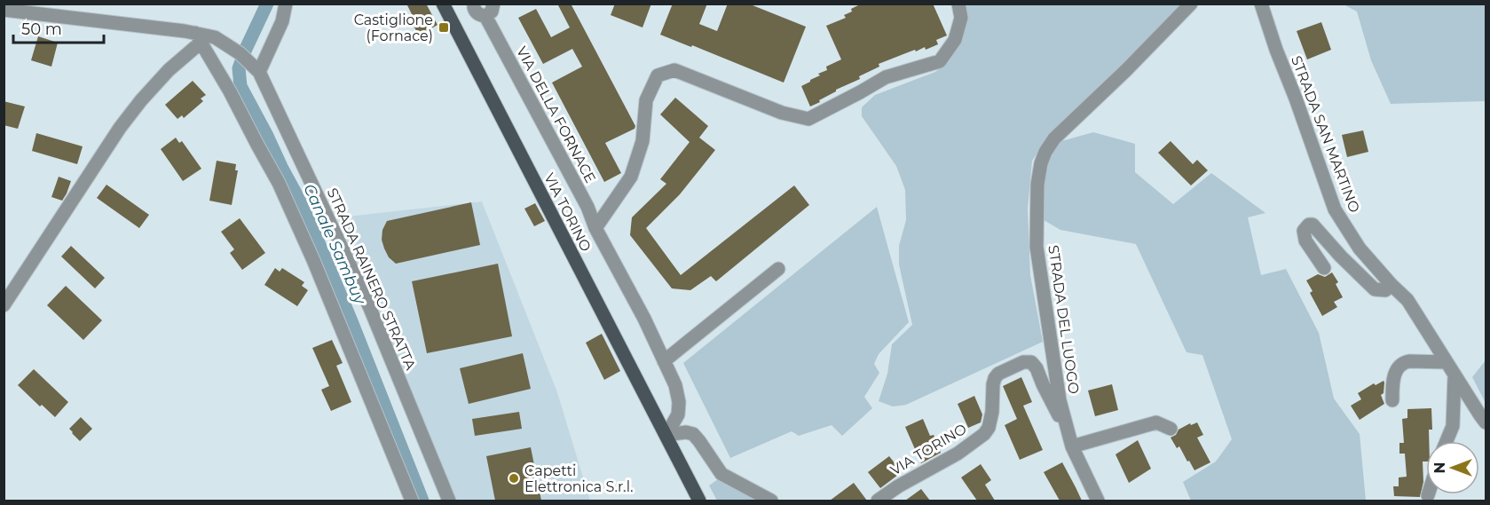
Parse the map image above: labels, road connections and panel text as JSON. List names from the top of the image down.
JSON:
{
  "streets": {
    "main road": ["VIA TORINO"],
    "street": [
      "VIA DELLA FORNACE",
      "STRADA SAN MARTINO",
      "STRADA RAINERO STRATTA",
      "STRADA DEL LUOGO"
    ]
  },
  "crossings": [
    ["VIA DELLA FORNACE", "VIA TORINO"],
    ["VIA TORINO", "STRADA DEL LUOGO"]
  ],
  "water": ["Canale Sambuy"],
  "places": {
    "transit": ["Castiglione (Fornace)"],
    "other": ["Capetti Elettronica S.r.l."]
  },
  "scale_bar": "50 m",
  "north": "left"
}
